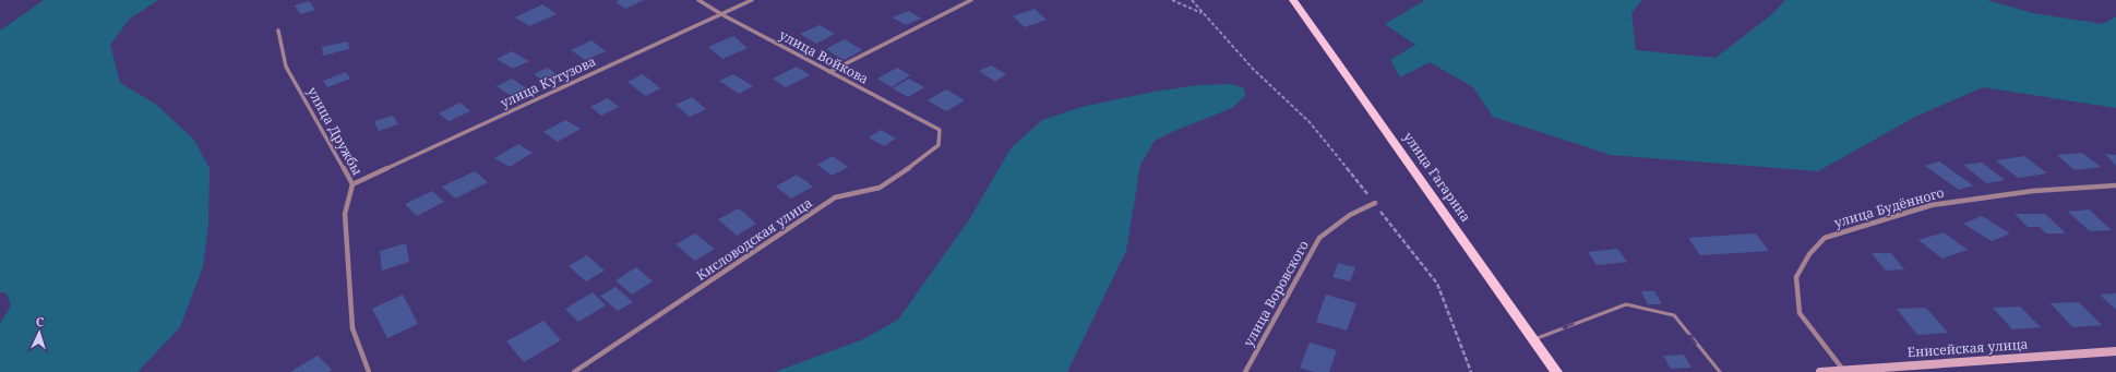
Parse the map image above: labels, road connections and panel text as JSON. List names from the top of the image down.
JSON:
{
  "streets": {
    "main road": ["улица Гагарина"],
    "street": [
      "улица Войкова",
      "улица Кутузова",
      "улица Дружбы",
      "улица Будённого",
      "Кисловодская улица",
      "улица Воровского",
      "Енисейская улица"
    ]
  },
  "crossings": [
    ["улица Войкова", "улица Кутузова"],
    ["улица Войкова", "Кисловодская улица"],
    ["улица Кутузова", "улица Дружбы"],
    ["улица Будённого", "Енисейская улица"]
  ],
  "north": "top"
}
